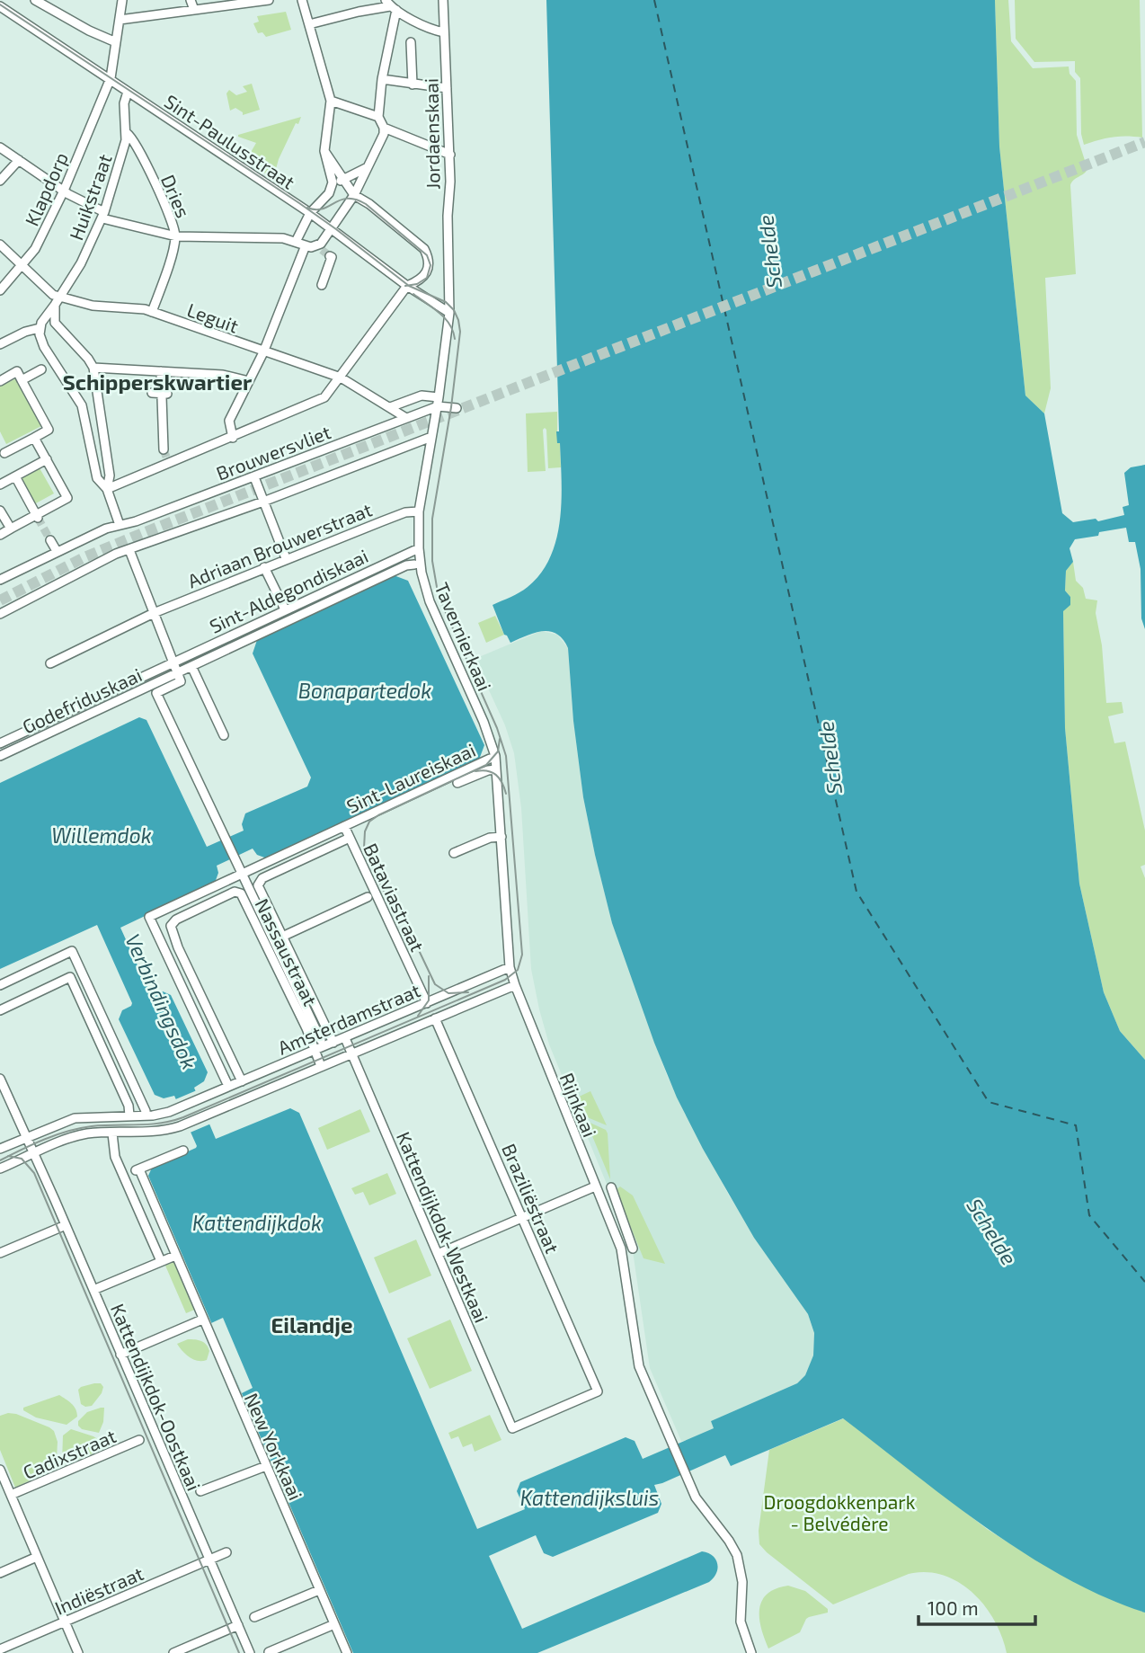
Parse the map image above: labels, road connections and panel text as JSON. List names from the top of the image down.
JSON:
{
  "streets": {
    "street": [
      "Jordaenskaai",
      "Sint-Paulusstraat",
      "Klapdorp",
      "Dries",
      "Huikstraat",
      "Leguit",
      "Brouwersvliet",
      "Adriaan Brouwerstraat",
      "Sint-Aldegondiskaai",
      "Tavernierkaai",
      "Godefriduskaai",
      "Sint-Laureiskaai",
      "Bataviastraat",
      "Nassaustraat",
      "Amsterdamstraat",
      "Rijnkaai",
      "Braziliëstraat",
      "Kattendijkdok-Westkaai",
      "Kattendijkdok-Oostkaai",
      "New Yorkkaai",
      "Cadixstraat",
      "Indiëstraat"
    ]
  },
  "crossings": [
    ["Jordaenskaai", "Sint-Paulusstraat"],
    ["Jordaenskaai", "Tavernierkaai"],
    ["Sint-Paulusstraat", "Klapdorp"],
    ["Sint-Paulusstraat", "Huikstraat"],
    ["Sint-Paulusstraat", "Tavernierkaai"],
    ["Dries", "Huikstraat"],
    ["Dries", "Leguit"],
    ["Huikstraat", "Leguit"],
    ["Leguit", "Brouwersvliet"],
    ["Brouwersvliet", "Tavernierkaai"],
    ["Adriaan Brouwerstraat", "Tavernierkaai"],
    ["Sint-Aldegondiskaai", "Tavernierkaai"],
    ["Sint-Aldegondiskaai", "Godefriduskaai"],
    ["Sint-Aldegondiskaai", "Nassaustraat"],
    ["Tavernierkaai", "Sint-Laureiskaai"],
    ["Tavernierkaai", "Rijnkaai"],
    ["Godefriduskaai", "Nassaustraat"],
    ["Sint-Laureiskaai", "Bataviastraat"],
    ["Sint-Laureiskaai", "Nassaustraat"],
    ["Sint-Laureiskaai", "Rijnkaai"],
    ["Bataviastraat", "Amsterdamstraat"],
    ["Nassaustraat", "Amsterdamstraat"],
    ["Amsterdamstraat", "Rijnkaai"],
    ["Amsterdamstraat", "Braziliëstraat"],
    ["Amsterdamstraat", "Kattendijkdok-Westkaai"],
    ["Amsterdamstraat", "Kattendijkdok-Oostkaai"],
    ["Braziliëstraat", "Kattendijkdok-Westkaai"],
    ["Kattendijkdok-Oostkaai", "Indiëstraat"]
  ],
  "districts": ["Schipperskwartier", "Eilandje"],
  "water": [
    "Schelde",
    "Bonapartedok",
    "Willemdok",
    "Verbindingsdok",
    "Kattendijkdok",
    "Kattendijksluis"
  ],
  "parks": ["Droogdokkenpark - Belvédère"],
  "scale_bar": "100 m"
}
